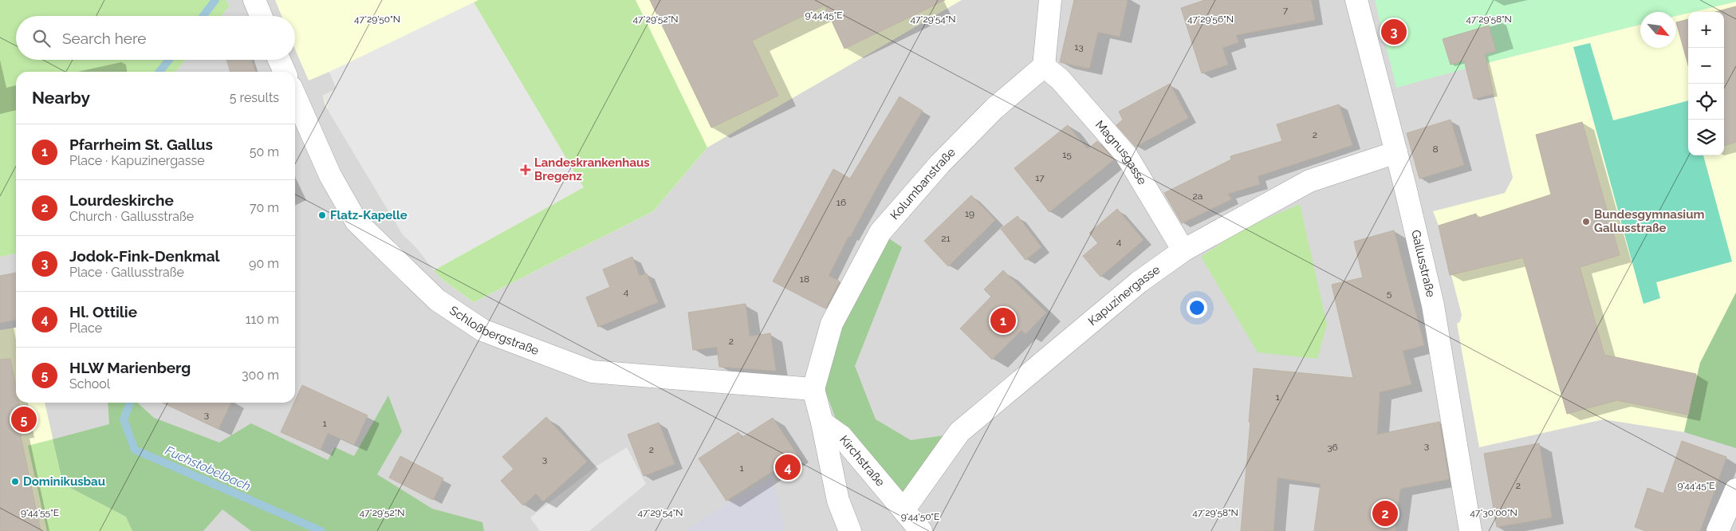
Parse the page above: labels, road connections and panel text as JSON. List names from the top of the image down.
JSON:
{
  "streets": {
    "street": [
      "Magnusgasse",
      "Kolumbanstraße",
      "Gallusstraße",
      "Kapuzinergasse",
      "Schloßbergstraße",
      "Kirchstraße"
    ]
  },
  "crossings": [
    ["Magnusgasse", "Kolumbanstraße"],
    ["Magnusgasse", "Kapuzinergasse"],
    ["Kolumbanstraße", "Schloßbergstraße"],
    ["Gallusstraße", "Kapuzinergasse"],
    ["Kapuzinergasse", "Kirchstraße"]
  ],
  "water": ["Fuchstobelbach"],
  "places": {
    "health": ["Landeskrankenhaus Bregenz"],
    "other": ["Flatz-Kapelle", "Bundesgymnasium Gallusstraße", "Dominikusbau"]
  },
  "house_numbers": [
    "7",
    "13",
    "2",
    "8",
    "15",
    "17",
    "2a",
    "16",
    "19",
    "21",
    "4",
    "18",
    "4",
    "5",
    "2",
    "1",
    "3",
    "1",
    "3",
    "36",
    "2",
    "3",
    "1",
    "2"
  ],
  "north": "bottom right",
  "page": {
    "map_buttons": ["+", "−"],
    "search": "Search here",
    "pins": [
      "3",
      "1",
      "5",
      "4",
      "2"
    ],
    "heading": ["Nearby", "5 results"],
    "list": [
      {
        "mark": "1",
        "name": "Pfarrheim St. Gallus",
        "note": "Place · Kapuzinergasse",
        "value": "50 m"
      },
      {
        "mark": "2",
        "name": "Lourdeskirche",
        "note": "Church · Gallusstraße",
        "value": "70 m"
      },
      {
        "mark": "3",
        "name": "Jodok-Fink-Denkmal",
        "note": "Place · Gallusstraße",
        "value": "90 m"
      },
      {
        "mark": "4",
        "name": "Hl. Ottilie",
        "note": "Place",
        "value": "110 m"
      },
      {
        "mark": "5",
        "name": "HLW Marienberg",
        "note": "School",
        "value": "300 m"
      }
    ]
  },
  "coordinates": [
    "9°44'45\"E",
    "47°29'50\"N",
    "47°29'52\"N",
    "47°29'54\"N",
    "47°29'56\"N",
    "47°29'58\"N",
    "47°30'00\"N",
    "9°44'55\"E",
    "9°44'50\"E"
  ]
}
